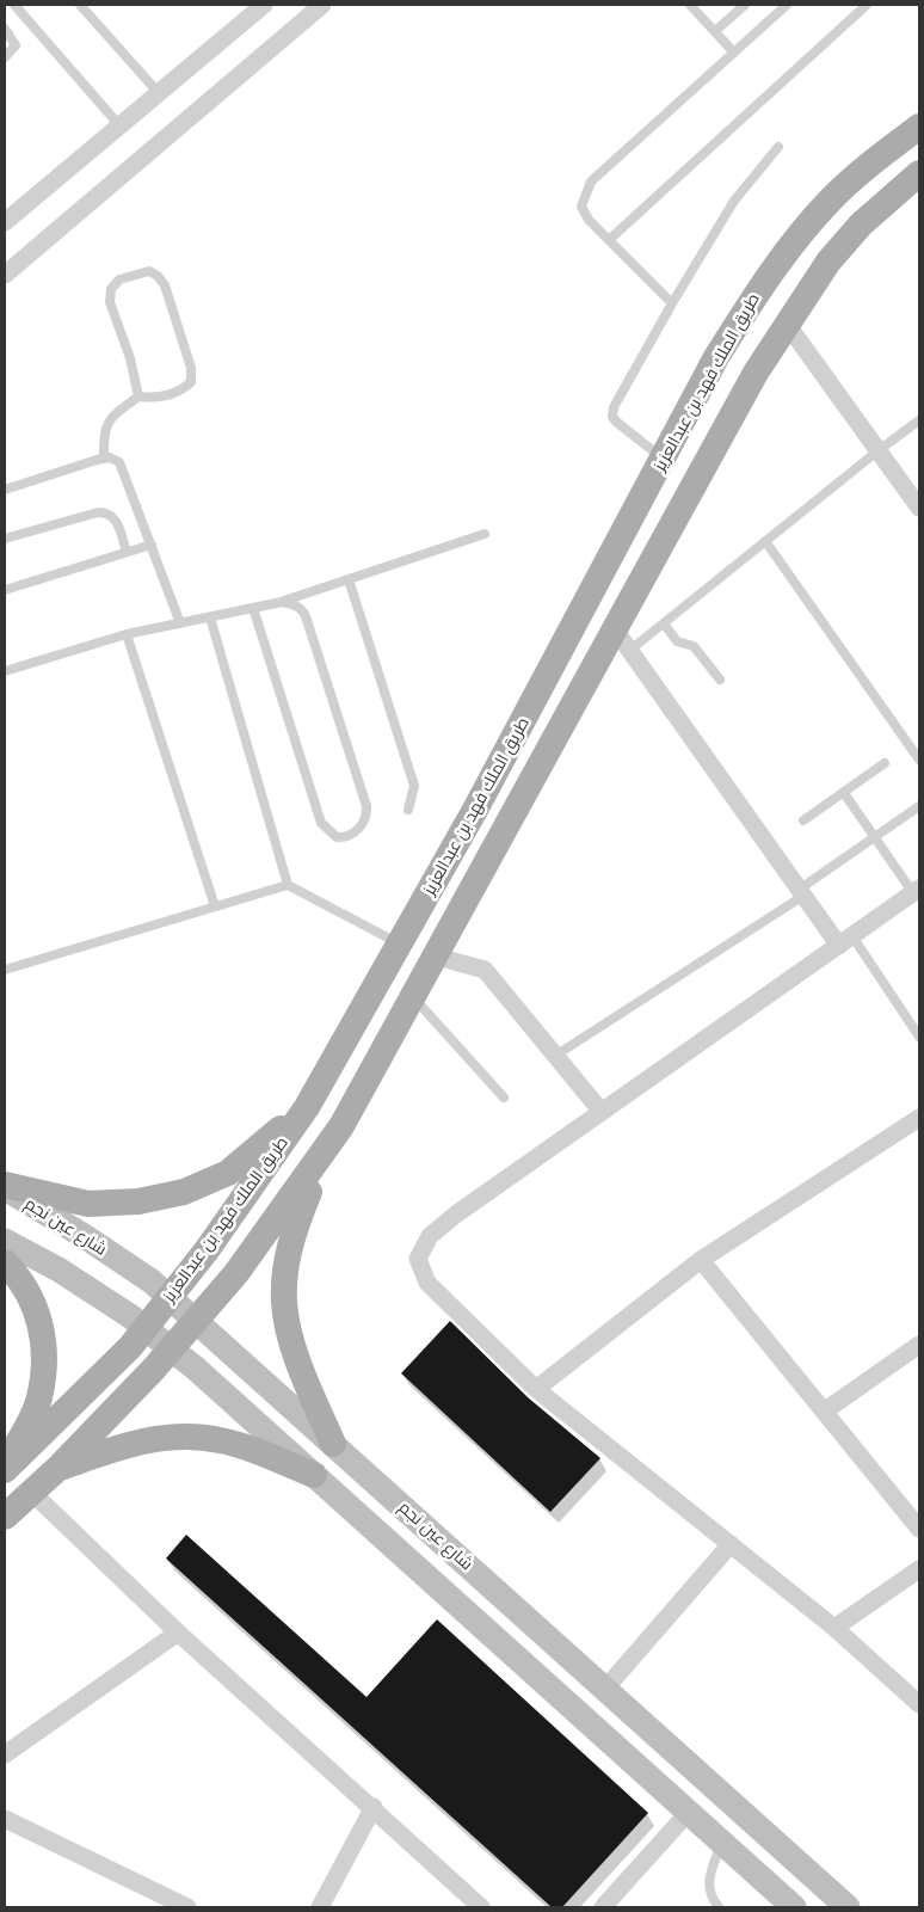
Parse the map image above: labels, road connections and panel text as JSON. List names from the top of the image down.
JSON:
{
  "streets": {
    "main road": ["طريق الملك فهد بن عبدالعزيز", "شارع عين نجم"]
  },
  "crossings": [
    ["طريق الملك فهد بن عبدالعزيز", "شارع عين نجم"]
  ]
}
